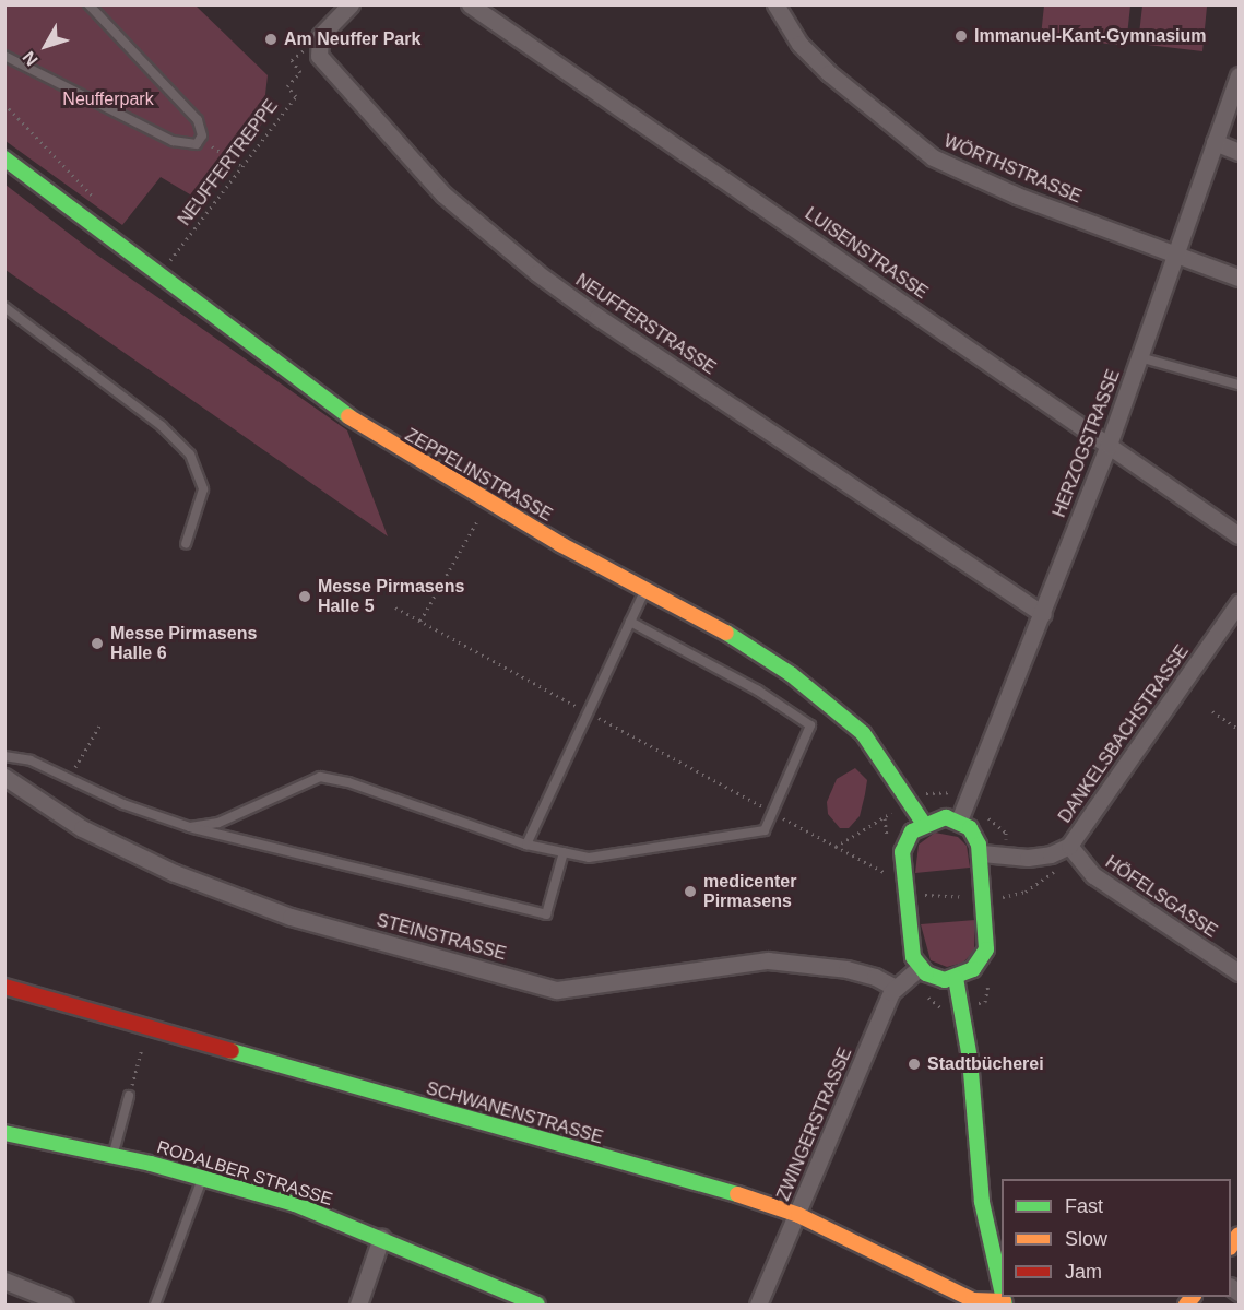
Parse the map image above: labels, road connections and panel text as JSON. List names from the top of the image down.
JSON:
{
  "streets": {
    "street": [
      "WÖRTHSTRASSE",
      "LUISENSTRASSE",
      "NEUFFERSTRASSE",
      "HERZOGSTRASSE",
      "ZEPPELINSTRASSE",
      "DANKELSBACHSTRASSE",
      "HÖFELSGASSE",
      "STEINSTRASSE",
      "SCHWANENSTRASSE",
      "ZWINGERSTRASSE",
      "RODALBER STRASSE"
    ],
    "path": ["NEUFFERTREPPE"]
  },
  "crossings": [
    ["WÖRTHSTRASSE", "HERZOGSTRASSE"],
    ["LUISENSTRASSE", "HERZOGSTRASSE"],
    ["NEUFFERSTRASSE", "HERZOGSTRASSE"],
    ["HERZOGSTRASSE", "ZEPPELINSTRASSE"],
    ["HERZOGSTRASSE", "DANKELSBACHSTRASSE"],
    ["ZEPPELINSTRASSE", "DANKELSBACHSTRASSE"],
    ["DANKELSBACHSTRASSE", "HÖFELSGASSE"],
    ["STEINSTRASSE", "ZWINGERSTRASSE"],
    ["SCHWANENSTRASSE", "ZWINGERSTRASSE"]
  ],
  "parks": ["Neufferpark"],
  "places": [
    "Immanuel-Kant-Gymnasium",
    "Am Neuffer Park",
    "Messe Pirmasens Halle 5",
    "Messe Pirmasens Halle 6",
    "medicenter Pirmasens",
    "Stadtbücherei"
  ],
  "legend": ["Fast", "Slow", "Jam"],
  "north": "bottom left"
}
